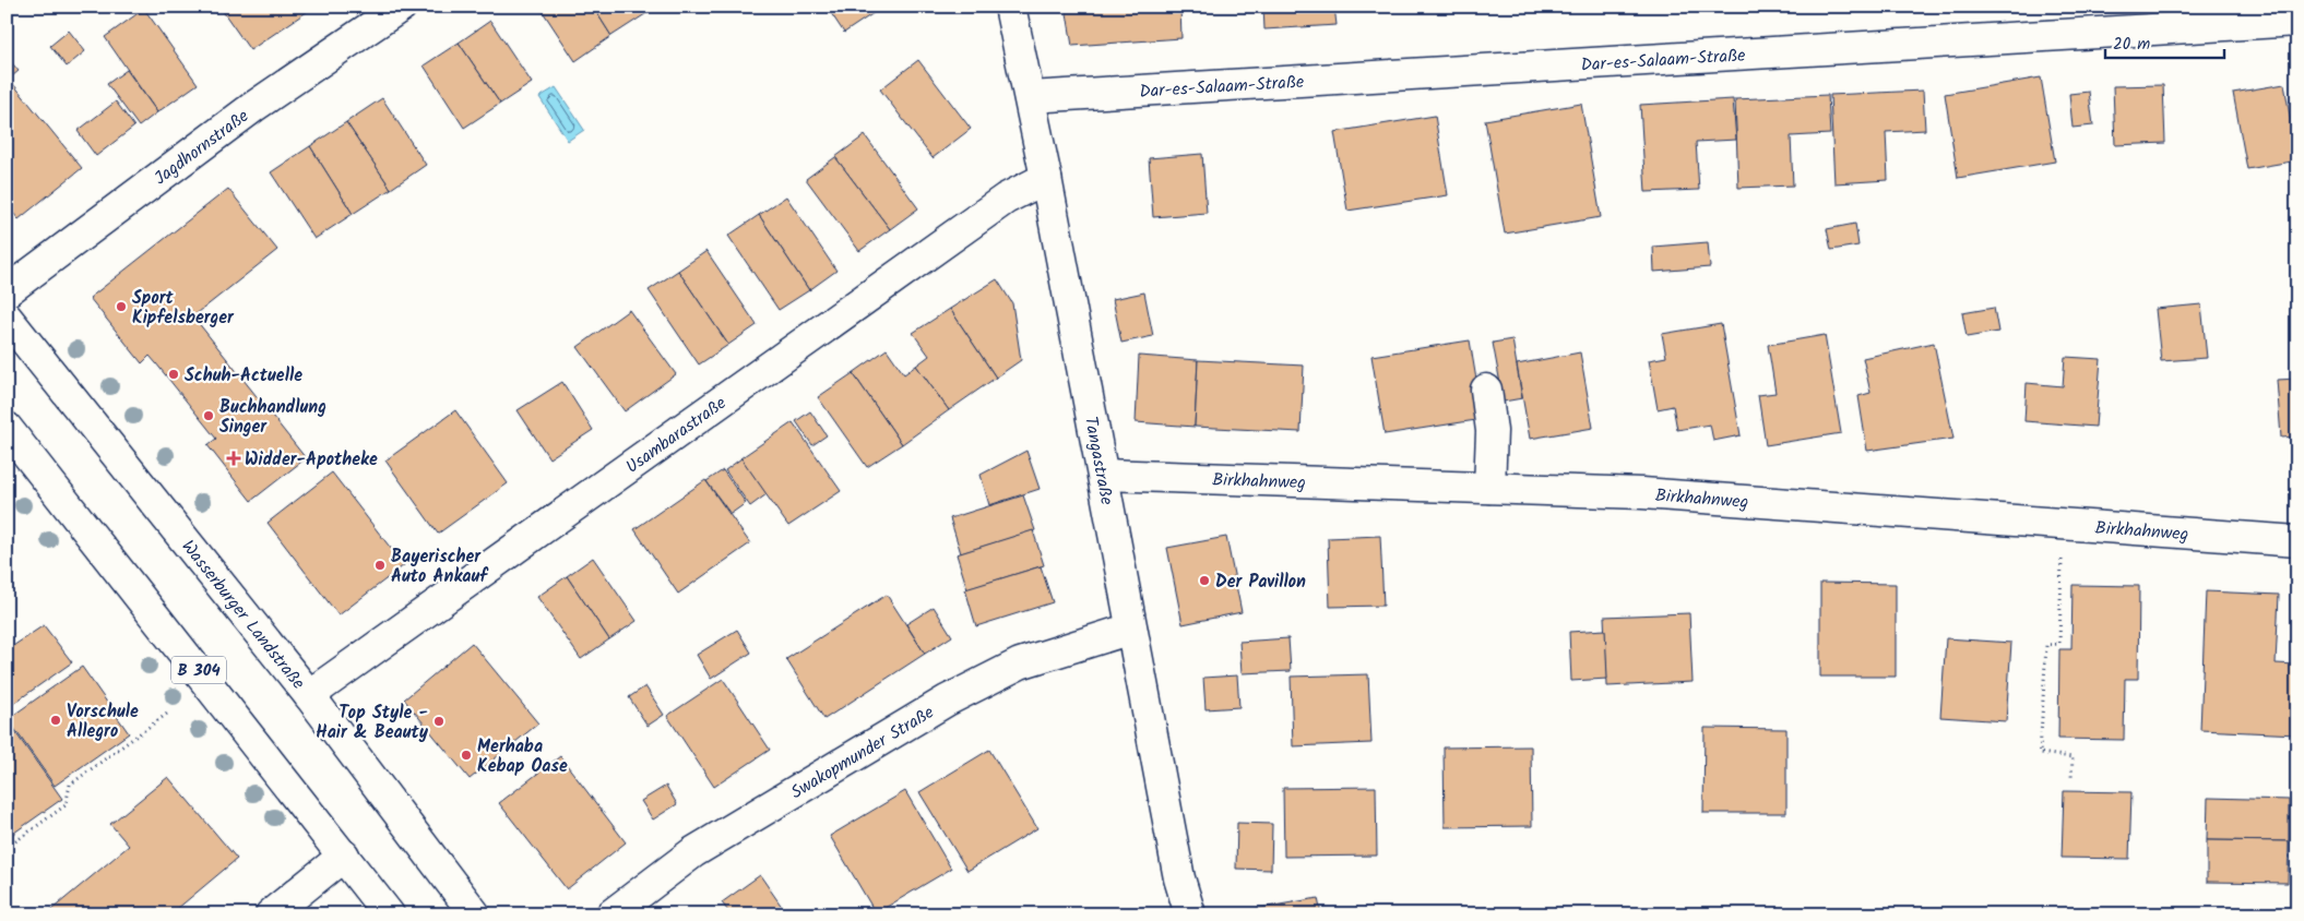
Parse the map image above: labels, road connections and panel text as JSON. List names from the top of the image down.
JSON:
{
  "streets": {
    "street": [
      "Dar-es-Salaam-Straße",
      "Jagdhornstraße",
      "Usambarastraße",
      "Tangastraße",
      "Birkhahnweg",
      "Wasserburger Landstraße",
      "B 304",
      "Swakopmunder Straße"
    ]
  },
  "crossings": [
    ["Dar-es-Salaam-Straße", "Tangastraße"],
    ["Usambarastraße", "Tangastraße"],
    ["Usambarastraße", "Wasserburger Landstraße"],
    ["Tangastraße", "Birkhahnweg"],
    ["Tangastraße", "Swakopmunder Straße"]
  ],
  "places": {
    "other": [
      "Sport Kipfelsberger",
      "Schuh-Actuelle",
      "Buchhandlung Singer",
      "Bayerischer Auto Ankauf",
      "Der Pavillon",
      "Vorschule Allegro",
      "Top Style - Hair & Beauty",
      "Merhaba Kebap Oase"
    ],
    "health": ["Widder-Apotheke"]
  },
  "scale_bar": "20 m"
}
